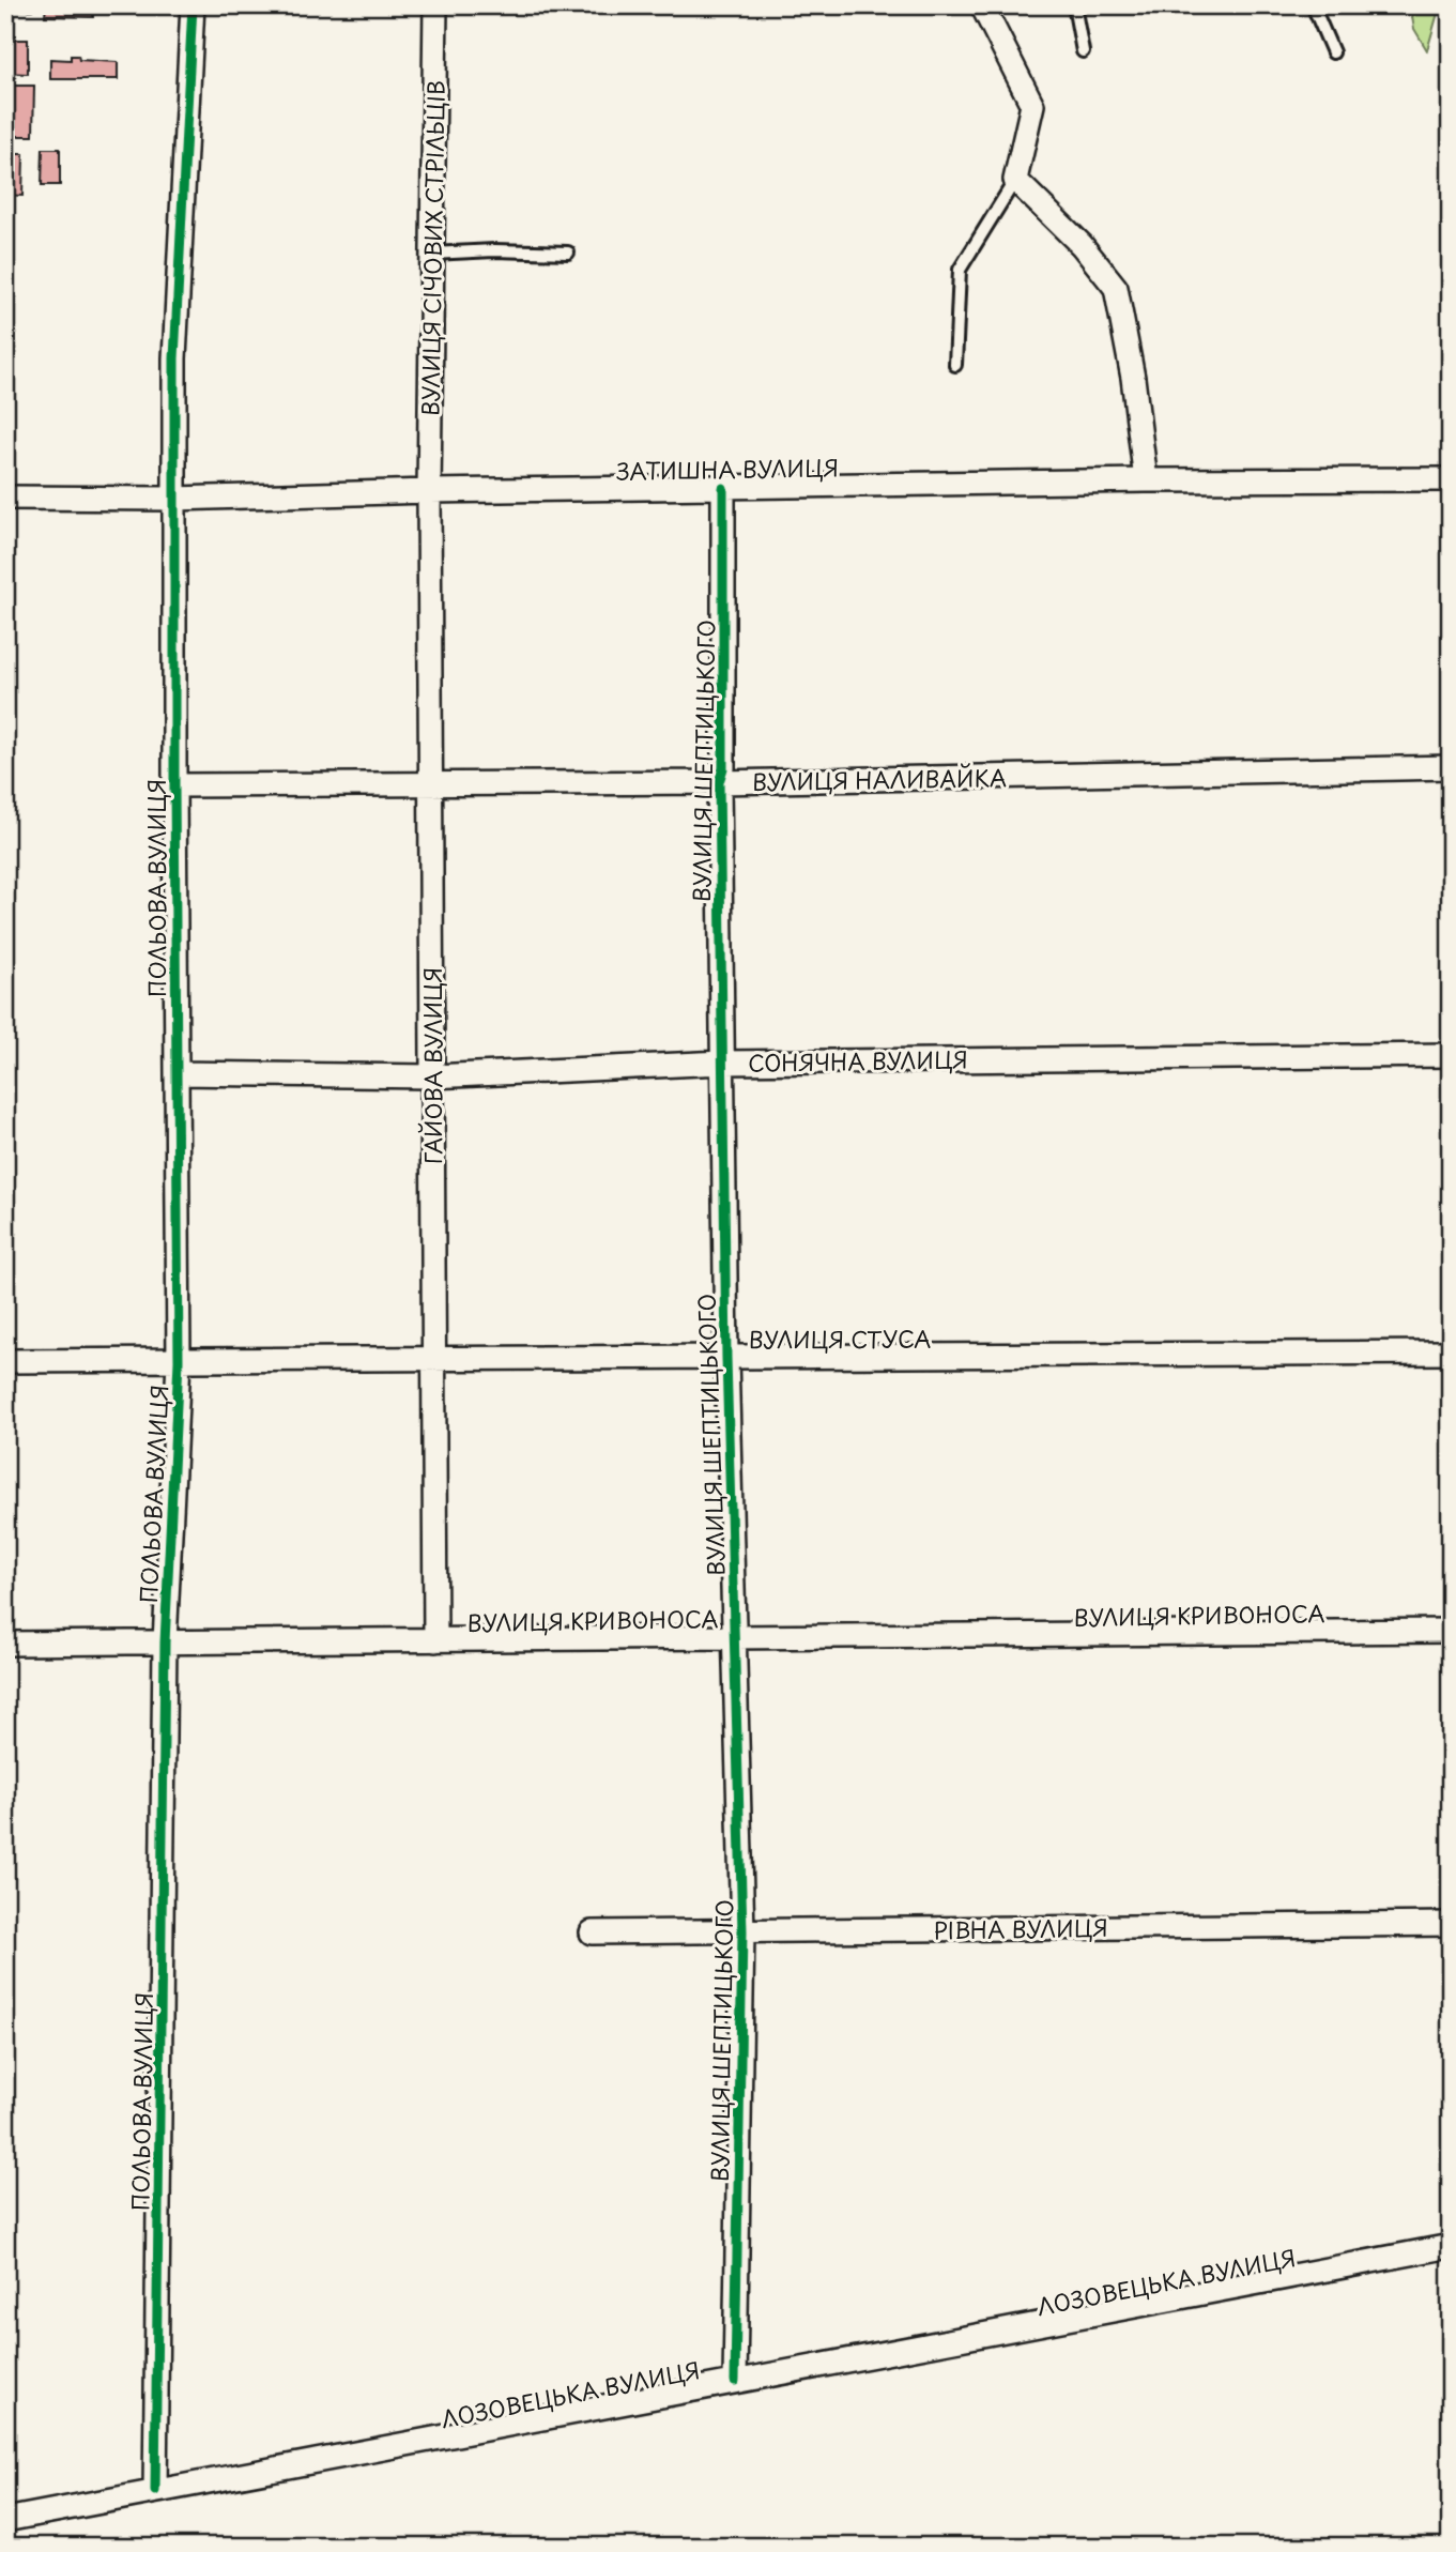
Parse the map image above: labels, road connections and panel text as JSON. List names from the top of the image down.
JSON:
{
  "streets": {
    "street": [
      "ВУЛИЦЯ СІЧОВИХ СТРІЛЬЦІВ",
      "ЗАТИШНА ВУЛИЦЯ",
      "ВУЛИЦЯ ШЕПТИЦЬКОГО",
      "ВУЛИЦЯ НАЛИВАЙКА",
      "ПОЛЬОВА ВУЛИЦЯ",
      "СОНЯЧНА ВУЛИЦЯ",
      "ГАЙОВА ВУЛИЦЯ",
      "ВУЛИЦЯ СТУСА",
      "ВУЛИЦЯ КРИВОНОСА",
      "РІВНА ВУЛИЦЯ",
      "ЛОЗОВЕЦЬКА ВУЛИЦЯ"
    ]
  },
  "crossings": [
    ["ВУЛИЦЯ СІЧОВИХ СТРІЛЬЦІВ", "ЗАТИШНА ВУЛИЦЯ"],
    ["ВУЛИЦЯ СІЧОВИХ СТРІЛЬЦІВ", "ГАЙОВА ВУЛИЦЯ"],
    ["ЗАТИШНА ВУЛИЦЯ", "ВУЛИЦЯ ШЕПТИЦЬКОГО"],
    ["ЗАТИШНА ВУЛИЦЯ", "ПОЛЬОВА ВУЛИЦЯ"],
    ["ЗАТИШНА ВУЛИЦЯ", "ГАЙОВА ВУЛИЦЯ"],
    ["ВУЛИЦЯ ШЕПТИЦЬКОГО", "ВУЛИЦЯ НАЛИВАЙКА"],
    ["ВУЛИЦЯ ШЕПТИЦЬКОГО", "СОНЯЧНА ВУЛИЦЯ"],
    ["ВУЛИЦЯ ШЕПТИЦЬКОГО", "ВУЛИЦЯ СТУСА"],
    ["ВУЛИЦЯ ШЕПТИЦЬКОГО", "ВУЛИЦЯ КРИВОНОСА"],
    ["ВУЛИЦЯ ШЕПТИЦЬКОГО", "РІВНА ВУЛИЦЯ"],
    ["ВУЛИЦЯ ШЕПТИЦЬКОГО", "ЛОЗОВЕЦЬКА ВУЛИЦЯ"],
    ["ВУЛИЦЯ НАЛИВАЙКА", "ПОЛЬОВА ВУЛИЦЯ"],
    ["ВУЛИЦЯ НАЛИВАЙКА", "ГАЙОВА ВУЛИЦЯ"],
    ["ПОЛЬОВА ВУЛИЦЯ", "СОНЯЧНА ВУЛИЦЯ"],
    ["ПОЛЬОВА ВУЛИЦЯ", "ВУЛИЦЯ СТУСА"],
    ["ПОЛЬОВА ВУЛИЦЯ", "ВУЛИЦЯ КРИВОНОСА"],
    ["ПОЛЬОВА ВУЛИЦЯ", "ЛОЗОВЕЦЬКА ВУЛИЦЯ"],
    ["СОНЯЧНА ВУЛИЦЯ", "ГАЙОВА ВУЛИЦЯ"],
    ["ГАЙОВА ВУЛИЦЯ", "ВУЛИЦЯ СТУСА"],
    ["ГАЙОВА ВУЛИЦЯ", "ВУЛИЦЯ КРИВОНОСА"]
  ]
}
